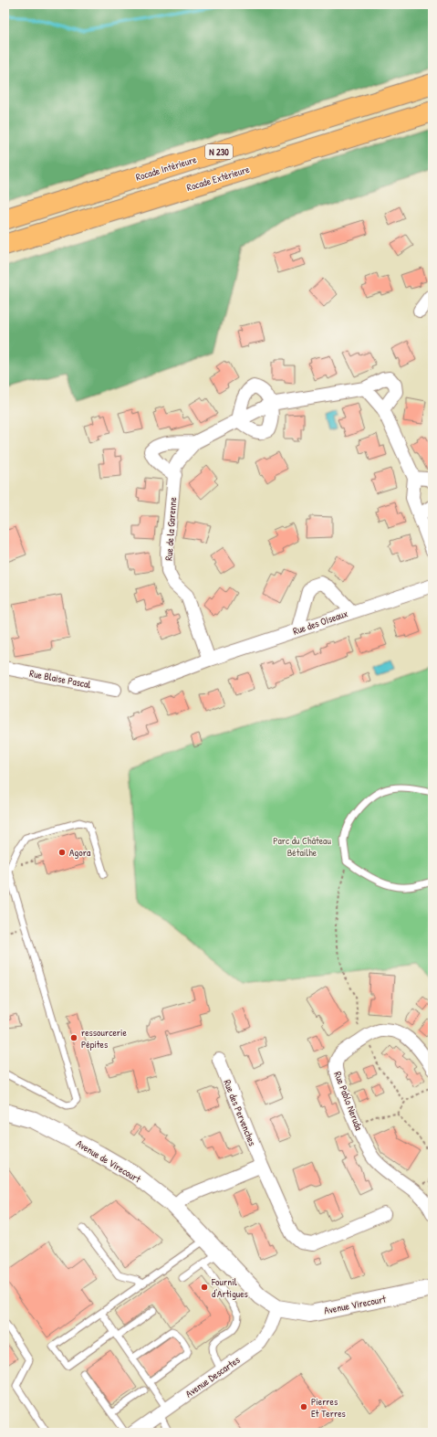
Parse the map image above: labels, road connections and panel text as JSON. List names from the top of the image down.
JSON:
{
  "streets": {
    "highway": ["N 230", "Rocade Intérieure", "Rocade Extérieure"],
    "street": [
      "Rue de la Garenne",
      "Rue des OIseaux",
      "Rue Blaise Pascal",
      "Rue Pablo Neruda",
      "Rue des Pervenches",
      "Avenue de Virecourt",
      "Avenue Virecourt",
      "Avenue Descartes"
    ]
  },
  "crossings": [
    ["Rue de la Garenne", "Rue des OIseaux"],
    ["Avenue de Virecourt", "Avenue Virecourt"],
    ["Avenue de Virecourt", "Avenue Descartes"],
    ["Avenue Virecourt", "Avenue Descartes"]
  ],
  "parks": ["Parc du Château Bétailhe"],
  "places": [
    "Agora",
    "ressourcerie Pépites",
    "Fournil d'Artigues",
    "Pierres Et Terres"
  ]
}
